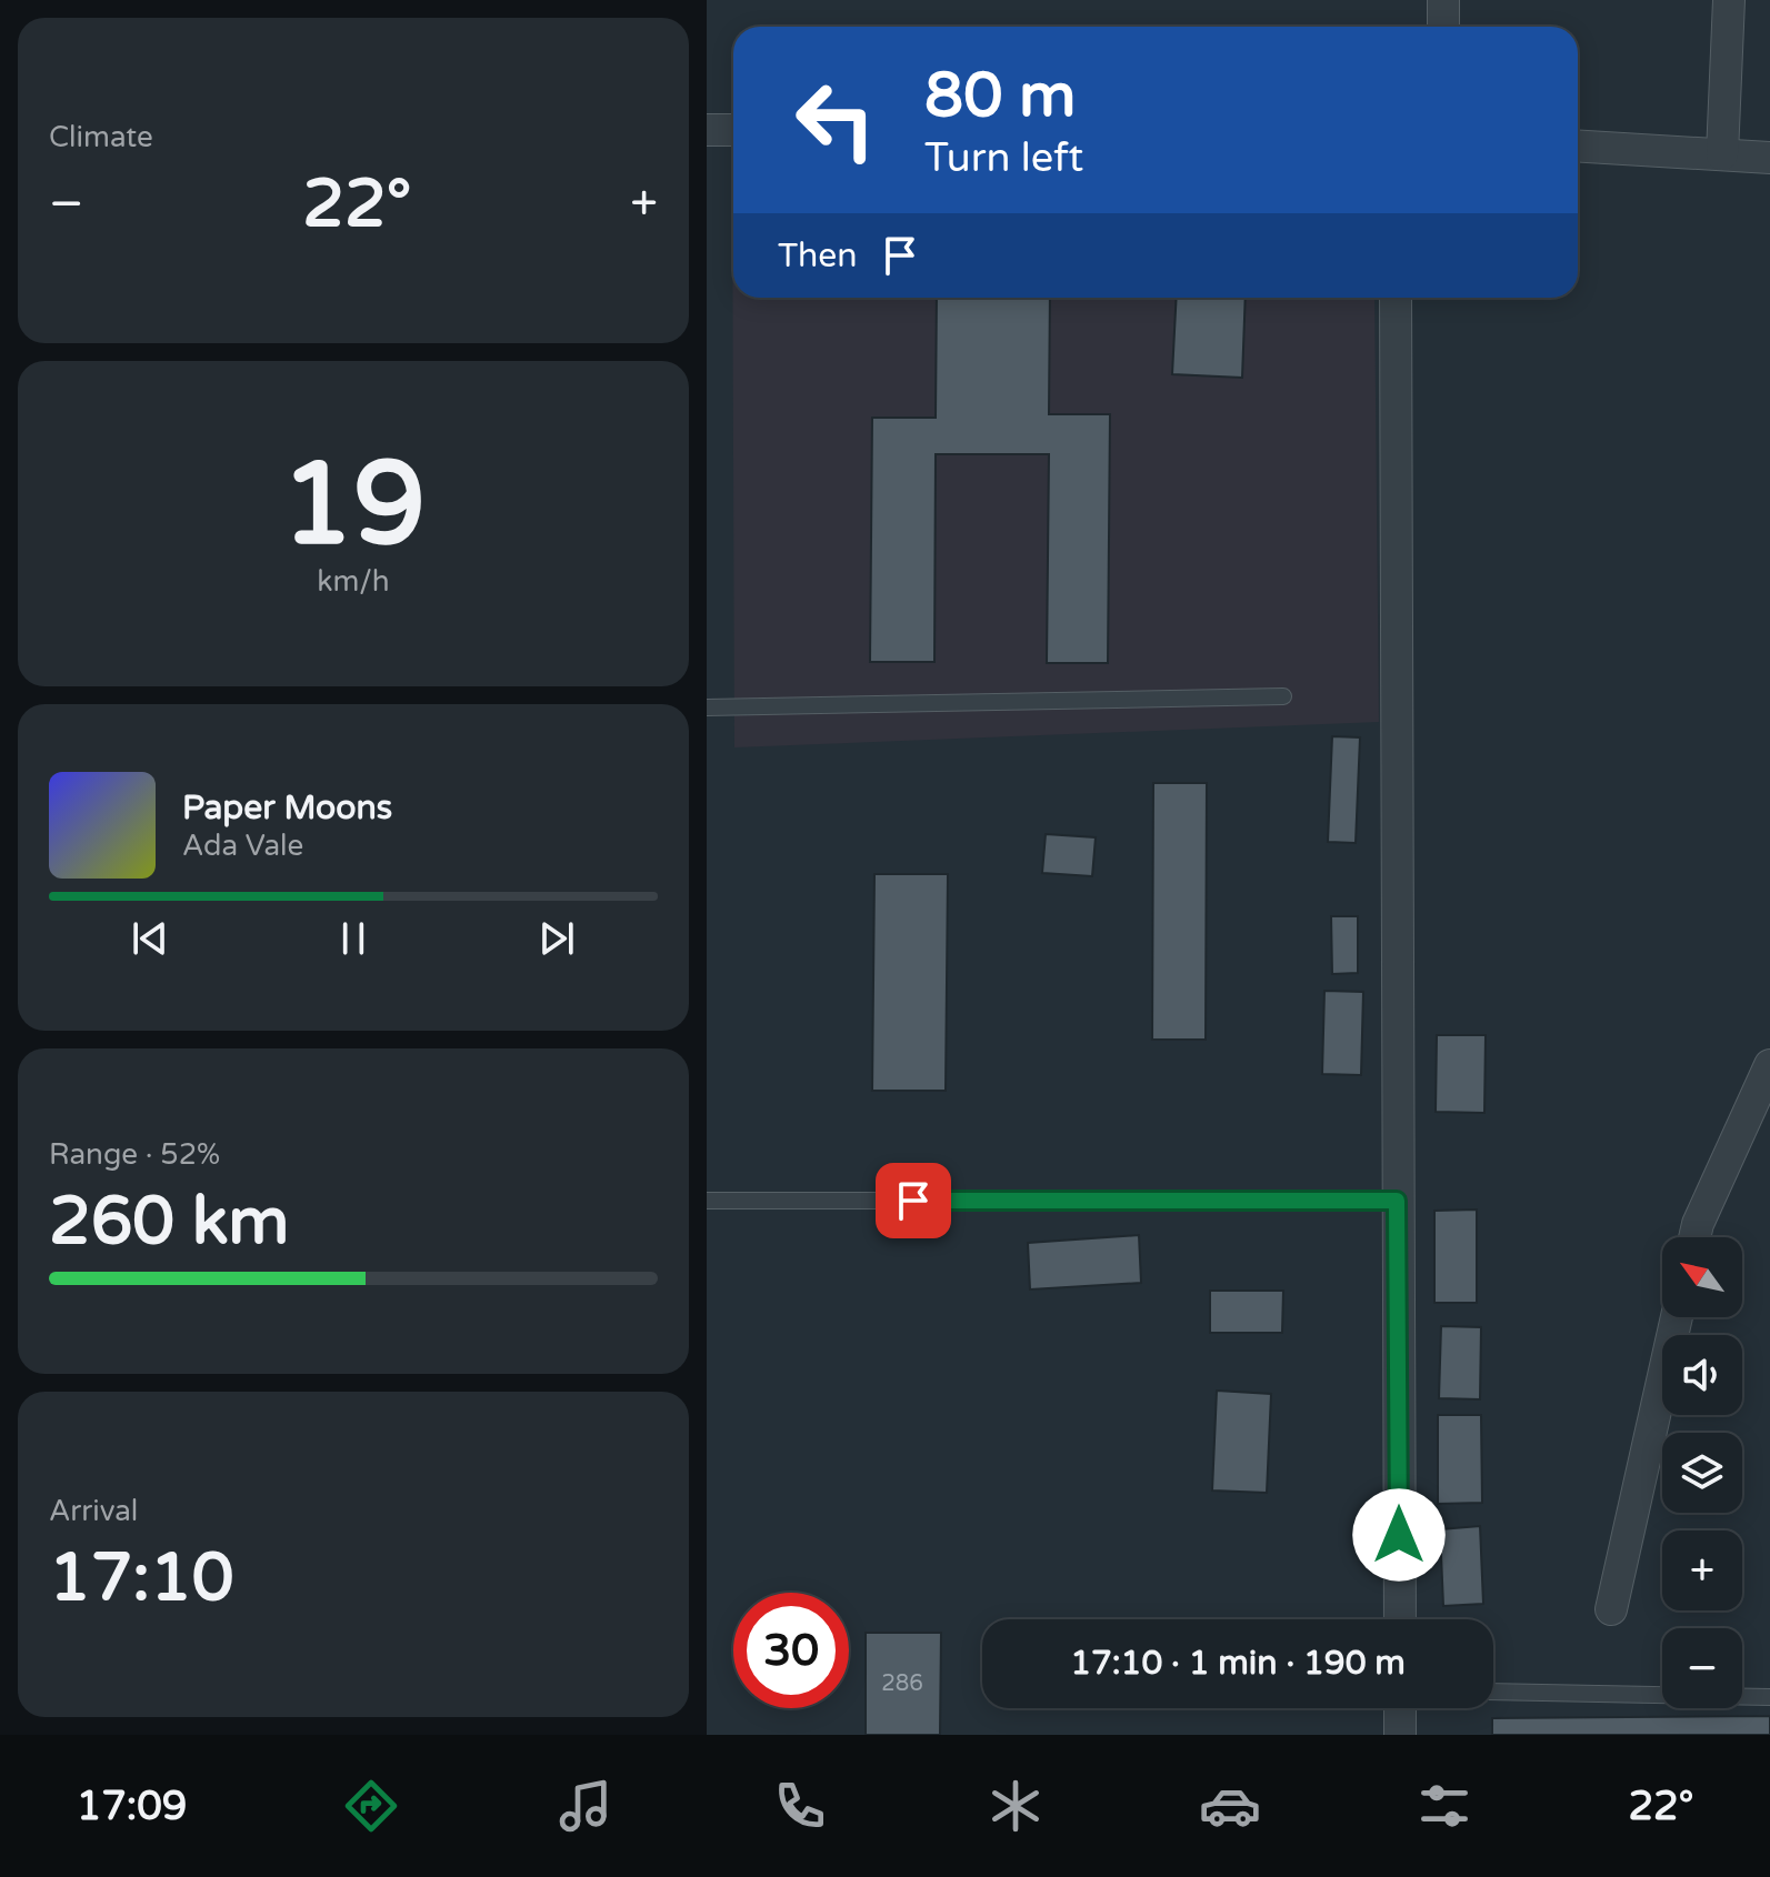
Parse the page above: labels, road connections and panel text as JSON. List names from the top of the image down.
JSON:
{
  "house_numbers": ["286"],
  "north": "top left",
  "page": {
    "tile": [
      "Climate",
      ["19", "km/h"],
      ["Range · 52%", "260 km"],
      ["Arrival", "17:10"]
    ],
    "turn": ["80 m", "Turn left"],
    "heat": ["−", "22°", "+"],
    "then": "Then",
    "song": ["Paper Moons", "Ada Vale"],
    "map_buttons": ["+", "−"],
    "limit": "30",
    "trip": "17:10 · 1 min · 190 m",
    "tabs": ["17:09", "22°"]
  }
}
